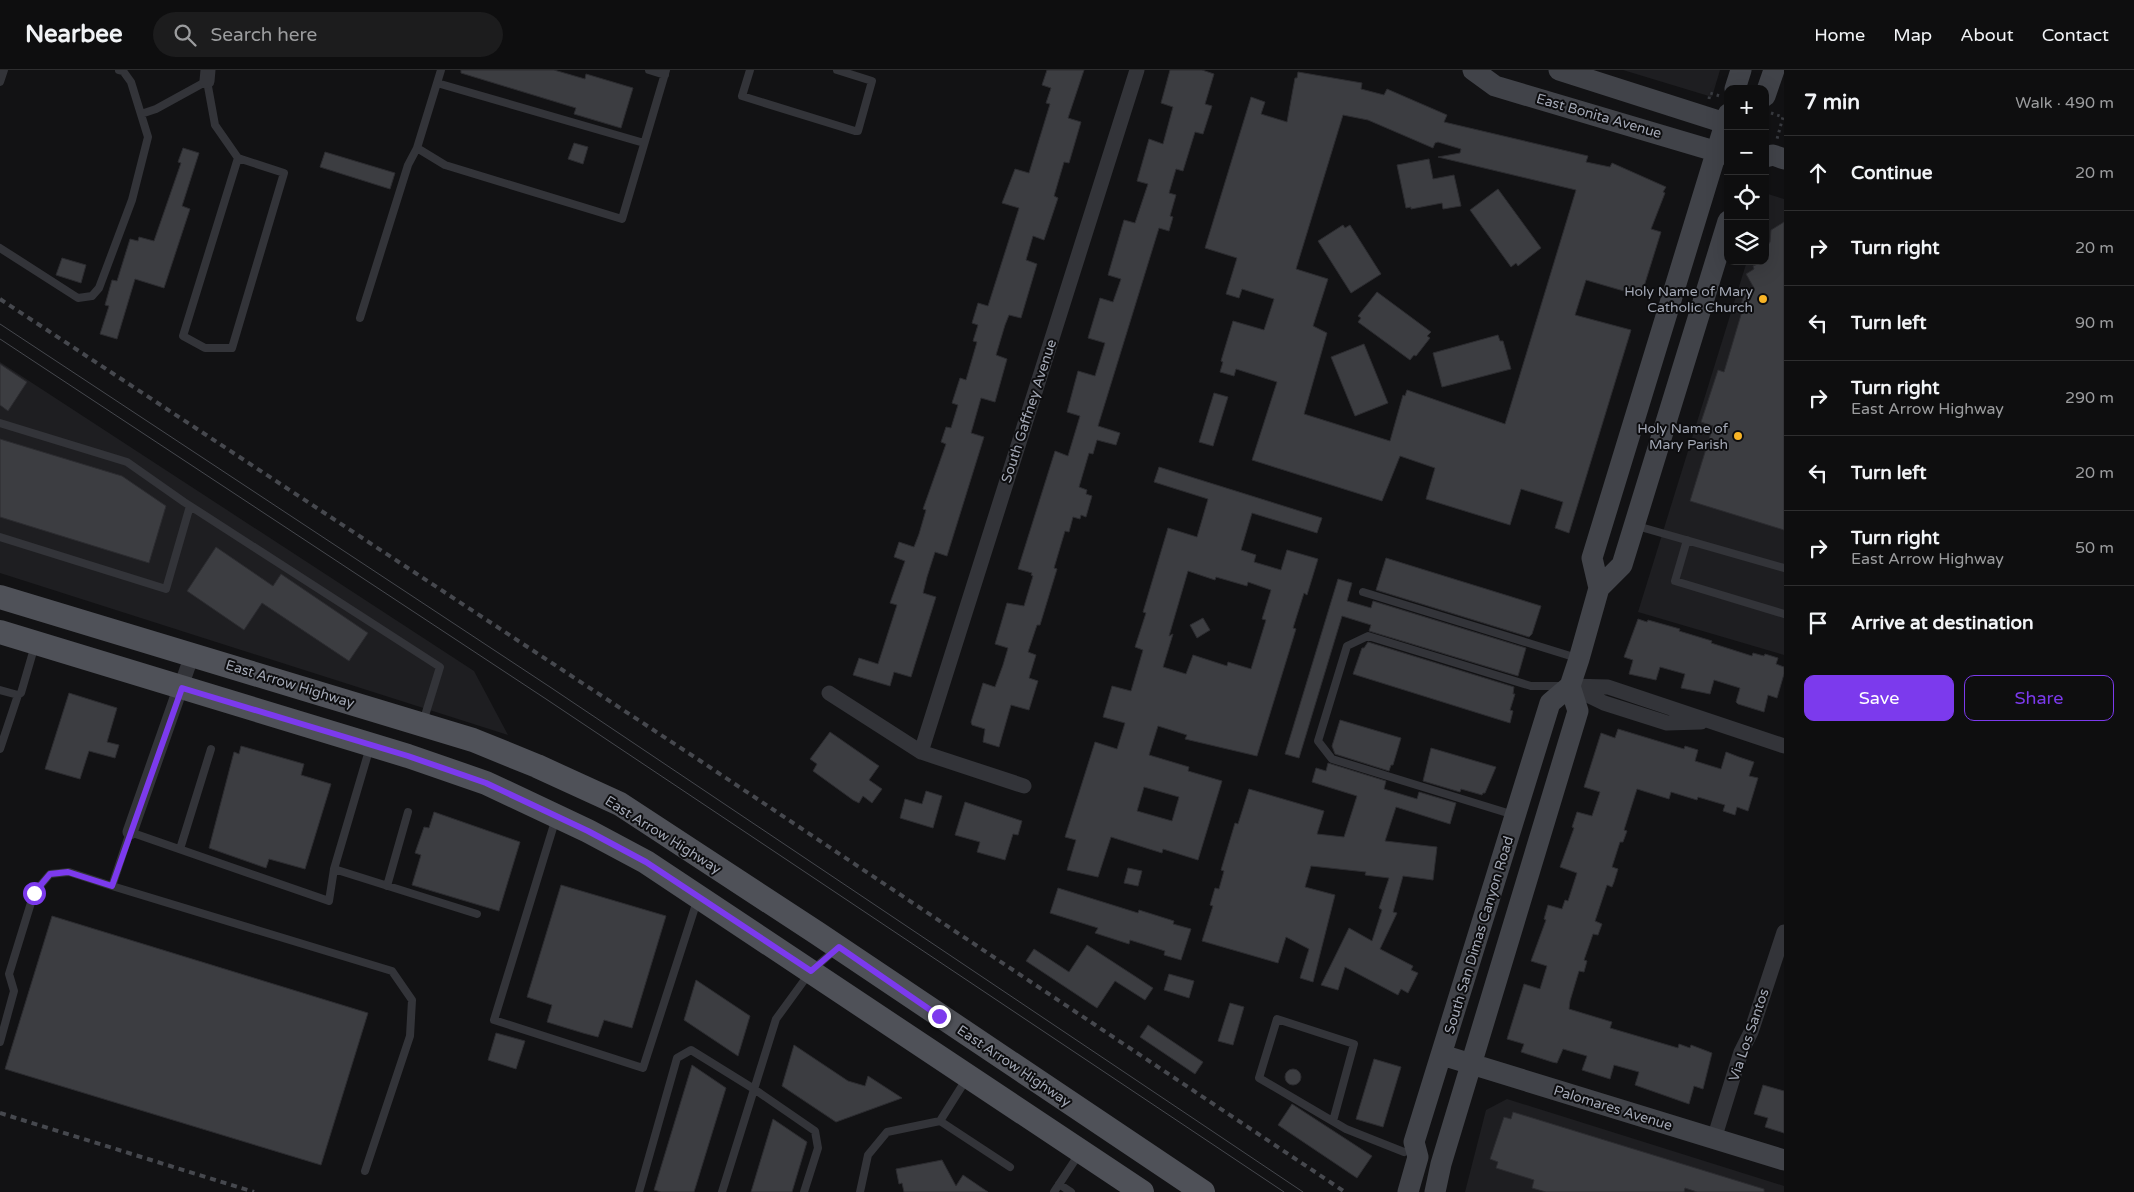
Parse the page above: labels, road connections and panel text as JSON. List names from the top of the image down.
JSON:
{
  "streets": {
    "main road": [
      "East Bonita Avenue",
      "East Arrow Highway",
      "South San Dimas Canyon Road",
      "Palomares Avenue"
    ],
    "street": ["South Gaffney Avenue", "Via Los Santos"]
  },
  "crossings": [
    ["East Bonita Avenue", "South San Dimas Canyon Road"],
    ["South San Dimas Canyon Road", "Palomares Avenue"],
    ["Via Los Santos", "Palomares Avenue"]
  ],
  "places": ["Holy Name of Mary Catholic Church", "Holy Name of Mary Parish"],
  "page": {
    "header": "Nearbee",
    "search": "Search here",
    "nav": [
      "Home",
      "Map",
      "About",
      "Contact"
    ],
    "heading": ["7 min", "Walk · 490 m"],
    "map_buttons": ["+", "−"],
    "list": [
      ["Continue", "20 m"],
      ["Turn right", "20 m"],
      ["Turn left", "90 m"],
      ["Turn right", "East Arrow Highway", "290 m"],
      ["Turn left", "20 m"],
      ["Turn right", "East Arrow Highway", "50 m"],
      "Arrive at destination"
    ],
    "buttons": ["Save", "Share"]
  }
}
